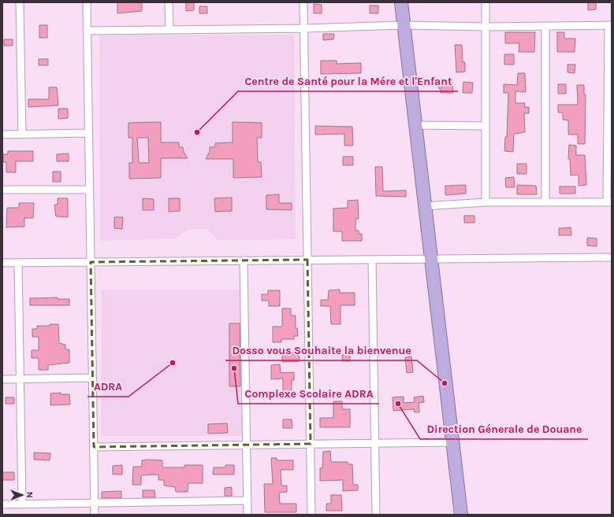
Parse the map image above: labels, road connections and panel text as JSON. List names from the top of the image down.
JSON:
{
  "places": [
    "Centre de Santé pour la Mére et l'Enfant",
    "ADRA",
    "Complexe Scolaire ADRA",
    "Dosso vous Souhaite la bienvenue",
    "Direction Génerale de Douane"
  ],
  "north": "right"
}
